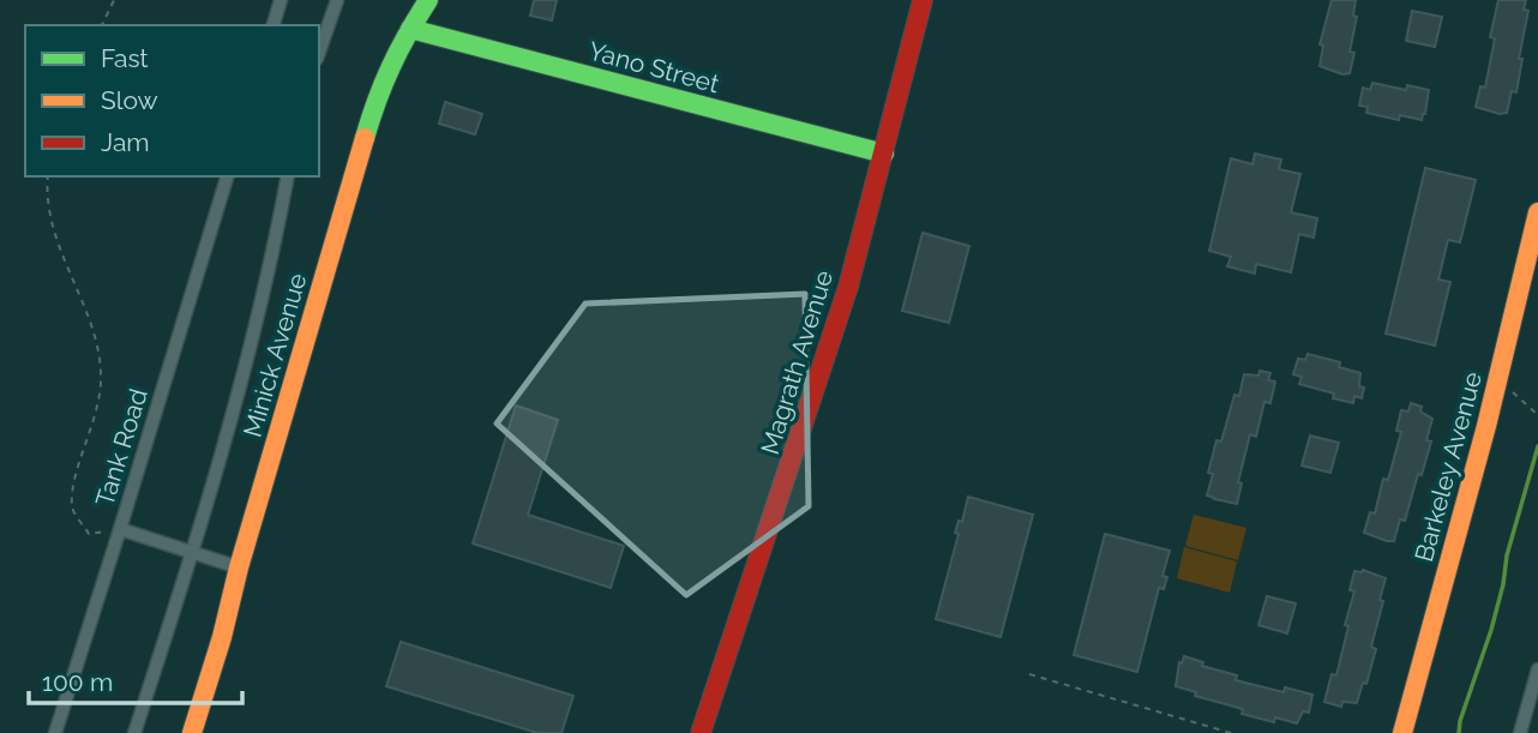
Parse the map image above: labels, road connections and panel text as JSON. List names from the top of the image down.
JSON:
{
  "streets": {
    "main road": [
      "Yano Street",
      "Minick Avenue",
      "Magrath Avenue",
      "Barkeley Avenue"
    ],
    "street": ["Tank Road"]
  },
  "crossings": [
    ["Yano Street", "Minick Avenue"],
    ["Yano Street", "Magrath Avenue"]
  ],
  "legend": ["Fast", "Slow", "Jam"],
  "scale_bar": "100 m"
}
